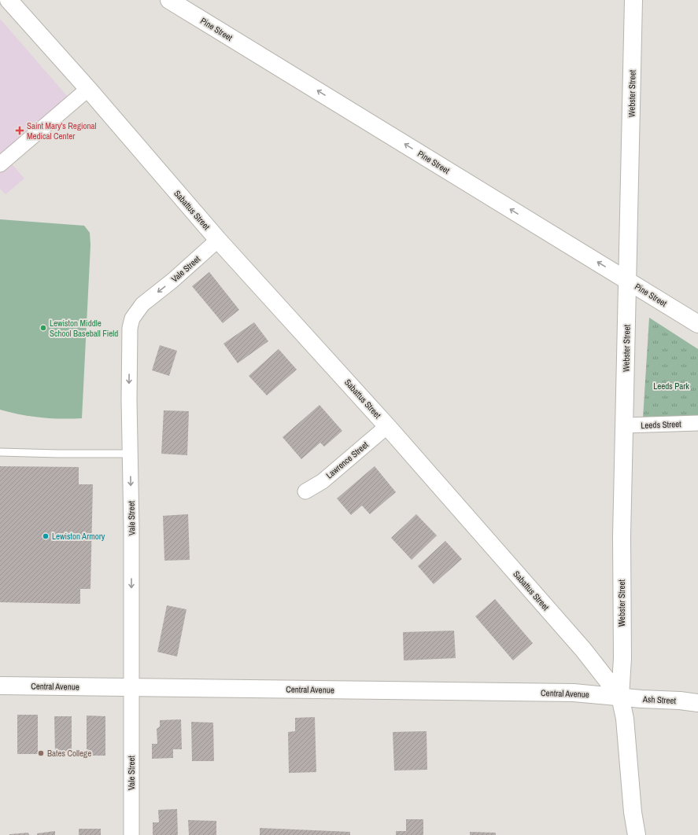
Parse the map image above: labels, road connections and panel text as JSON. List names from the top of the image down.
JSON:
{
  "streets": {
    "main road": [
      "Pine Street",
      "Webster Street",
      "Sabattus Street",
      "Central Avenue",
      "Ash Street"
    ],
    "street": ["Vale Street", "Leeds Street", "Lawrence Street"]
  },
  "crossings": [
    ["Pine Street", "Webster Street"],
    ["Webster Street", "Sabattus Street"],
    ["Webster Street", "Leeds Street"],
    ["Webster Street", "Central Avenue"],
    ["Webster Street", "Ash Street"],
    ["Sabattus Street", "Vale Street"],
    ["Sabattus Street", "Lawrence Street"],
    ["Sabattus Street", "Central Avenue"],
    ["Sabattus Street", "Ash Street"],
    ["Vale Street", "Central Avenue"],
    ["Central Avenue", "Ash Street"]
  ],
  "one_way": ["Pine Street", "Vale Street"],
  "parks": ["Leeds Park"],
  "places": {
    "health": ["Saint Mary's Regional Medical Center"],
    "other": ["Lewiston Middle School Baseball Field", "Lewiston Armory", "Bates College"]
  }
}
